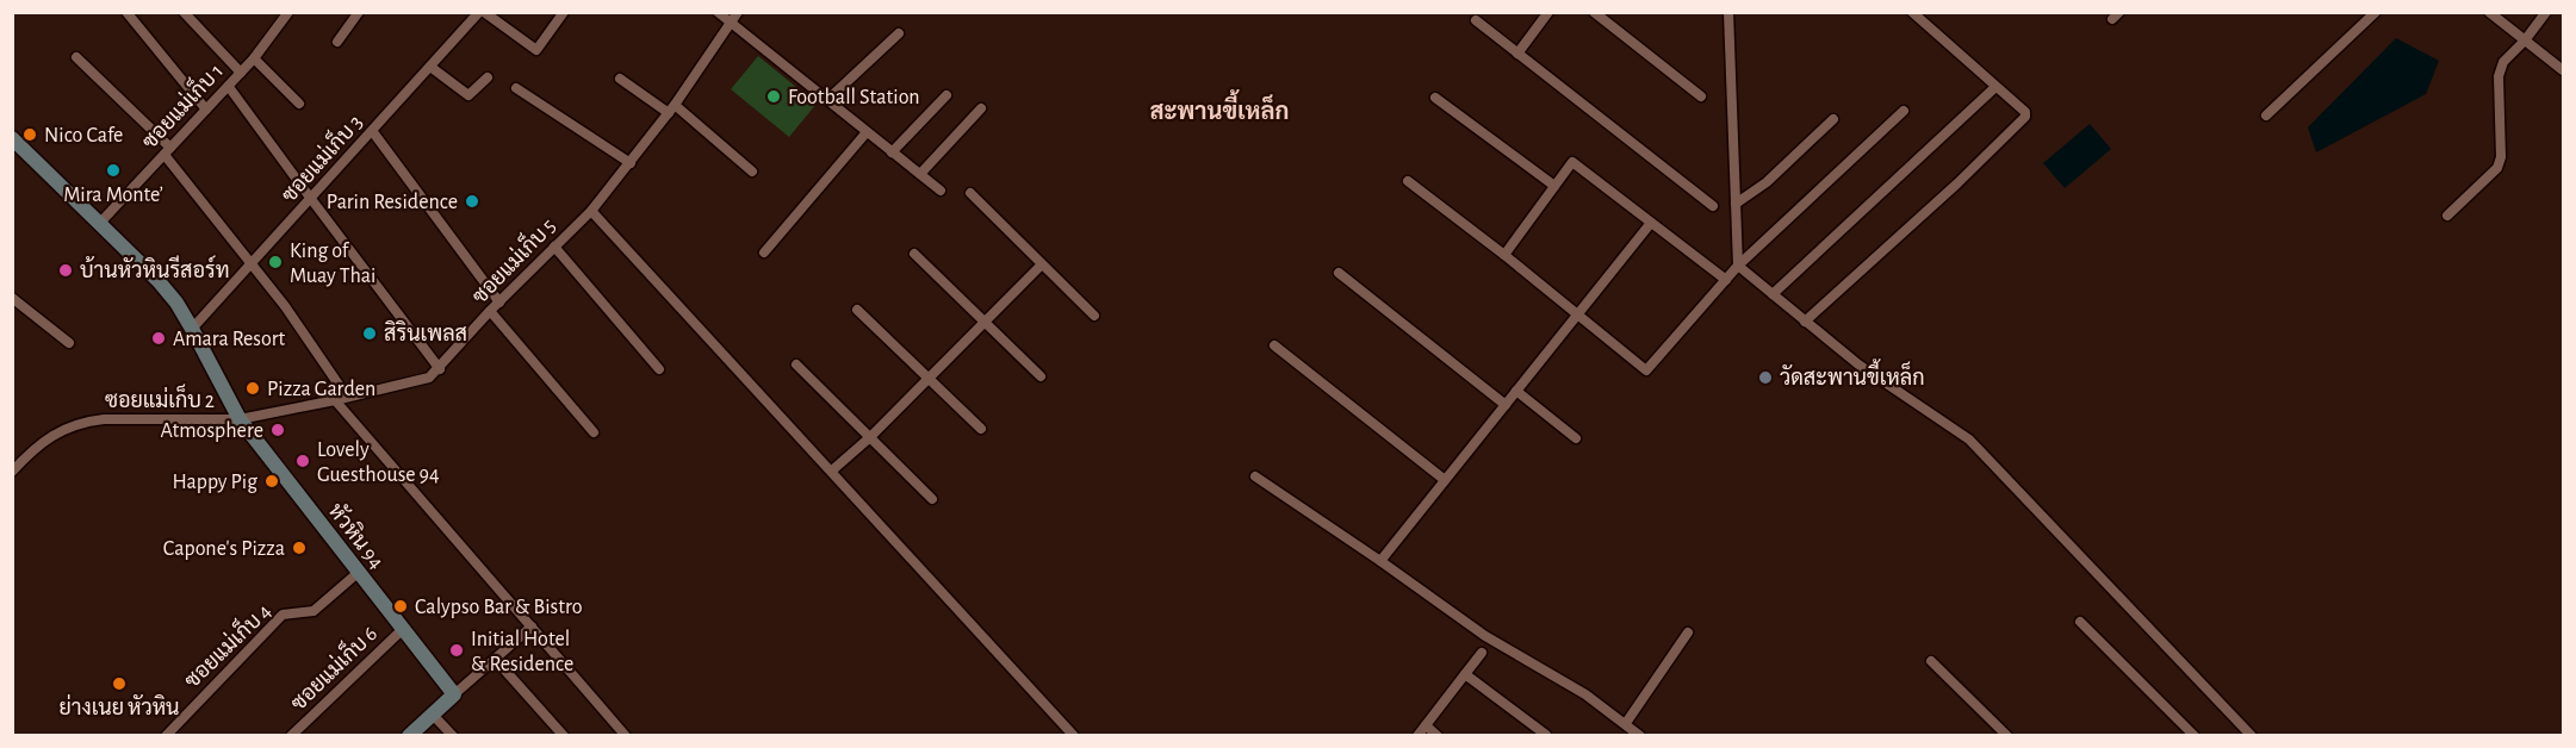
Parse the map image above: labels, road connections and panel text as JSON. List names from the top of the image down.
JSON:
{
  "streets": {
    "street": [
      "ซอยแม่เก็บ 1",
      "ซอยแม่เก็บ 3",
      "ซอยแม่เก็บ 5",
      "ซอยแม่เก็บ 2",
      "หัวหิน 94",
      "ซอยแม่เก็บ 4",
      "ซอยแม่เก็บ 6"
    ]
  },
  "crossings": [
    ["ซอยแม่เก็บ 1", "หัวหิน 94"],
    ["ซอยแม่เก็บ 3", "หัวหิน 94"],
    ["ซอยแม่เก็บ 5", "ซอยแม่เก็บ 2"],
    ["ซอยแม่เก็บ 5", "หัวหิน 94"],
    ["ซอยแม่เก็บ 2", "หัวหิน 94"],
    ["หัวหิน 94", "ซอยแม่เก็บ 4"],
    ["หัวหิน 94", "ซอยแม่เก็บ 6"]
  ],
  "districts": ["สะพานขี้เหล็ก"],
  "places": [
    "Football Station",
    "Nico Cafe",
    "Mira Monte’",
    "Parin Residence",
    "King of Muay Thai",
    "บ้านหัวหินรีสอร์ท",
    "สิรินเพลส",
    "Amara Resort",
    "วัดสะพานขี้เหล็ก",
    "Pizza Garden",
    "Atmosphere",
    "Lovely Guesthouse 94",
    "Happy Pig",
    "Capone's Pizza",
    "Calypso Bar & Bistro",
    "Initial Hotel & Residence",
    "ย่างเนย หัวหิน"
  ]
}
